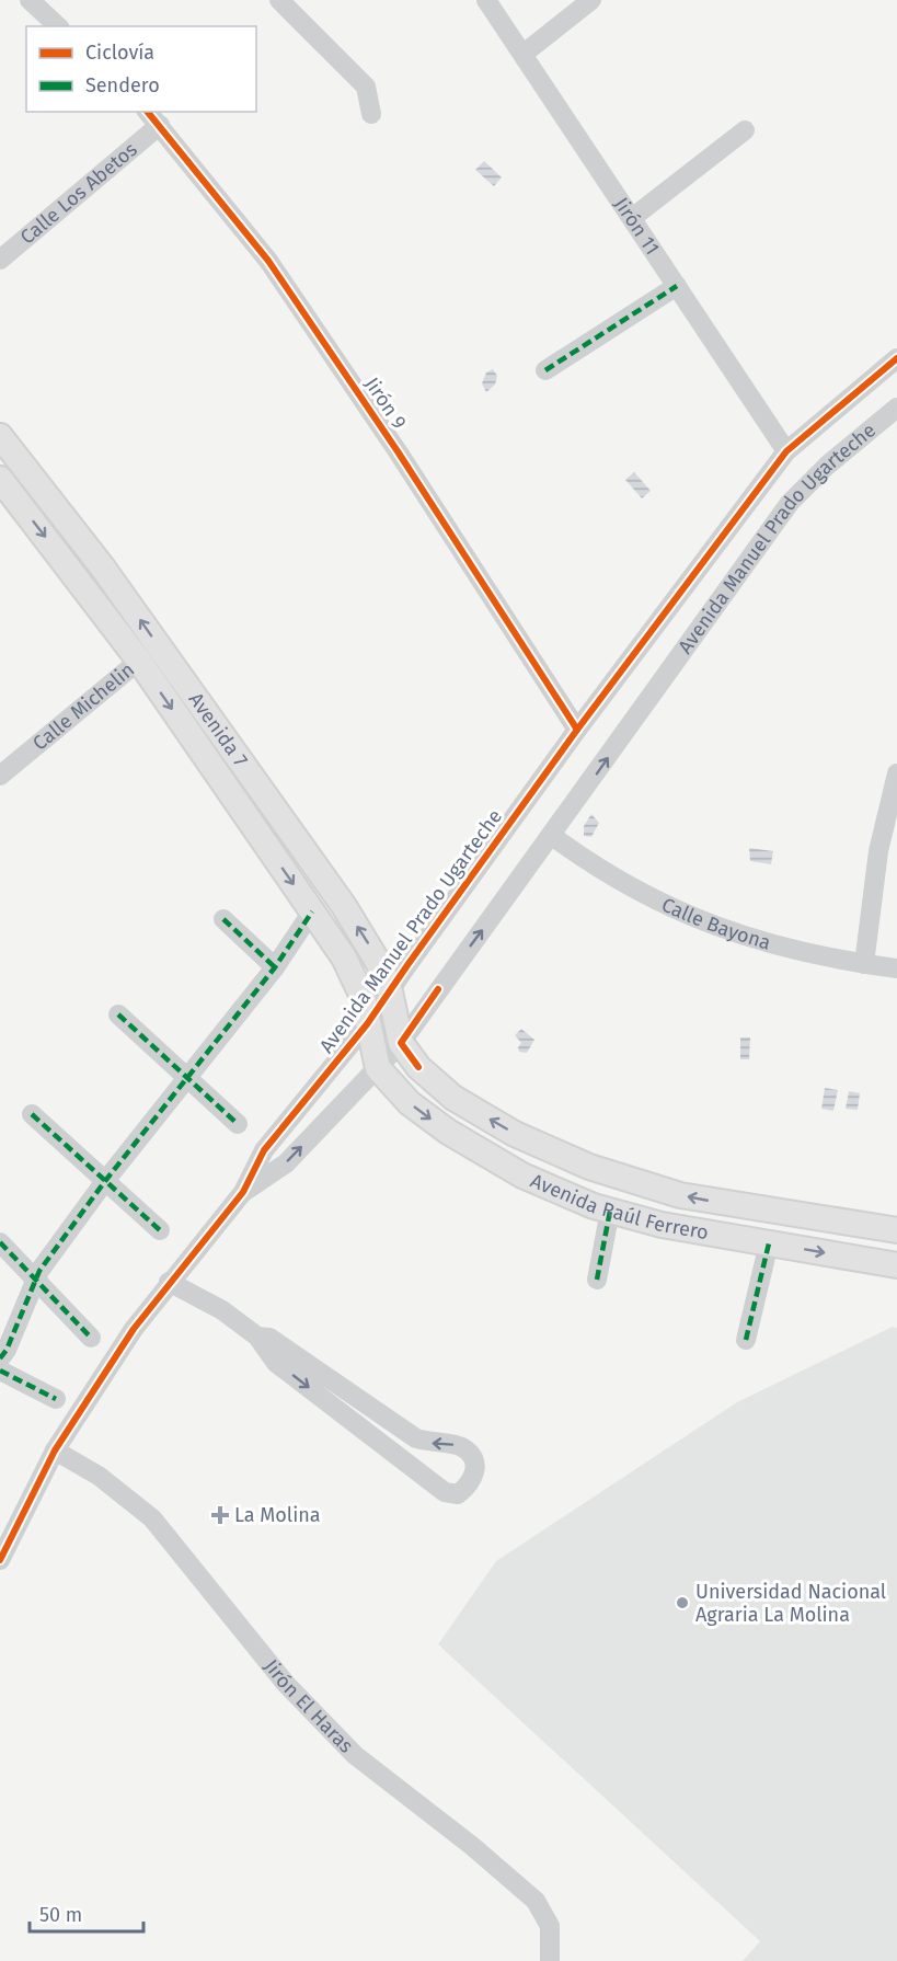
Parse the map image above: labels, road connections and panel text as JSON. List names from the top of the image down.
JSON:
{
  "streets": {
    "main road": ["Avenida 7", "Avenida Raúl Ferrero"],
    "street": [
      "Calle Los Abetos",
      "Jirón 11",
      "Jirón 9",
      "Avenida Manuel Prado Ugarteche",
      "Calle Michelin",
      "Calle Bayona",
      "Jirón El Haras"
    ]
  },
  "crossings": [
    ["Calle Los Abetos", "Jirón 9"],
    ["Jirón 11", "Avenida Manuel Prado Ugarteche"],
    ["Jirón 9", "Avenida Manuel Prado Ugarteche"],
    ["Avenida Manuel Prado Ugarteche", "Avenida 7"],
    ["Avenida Manuel Prado Ugarteche", "Calle Bayona"],
    ["Avenida Manuel Prado Ugarteche", "Avenida Raúl Ferrero"],
    ["Avenida Manuel Prado Ugarteche", "Jirón El Haras"],
    ["Calle Michelin", "Avenida 7"],
    ["Avenida 7", "Avenida Raúl Ferrero"]
  ],
  "places": {
    "health": ["La Molina"],
    "other": ["Universidad Nacional Agraria La Molina"]
  },
  "legend": ["Ciclovía", "Sendero"],
  "scale_bar": "50 m"
}
